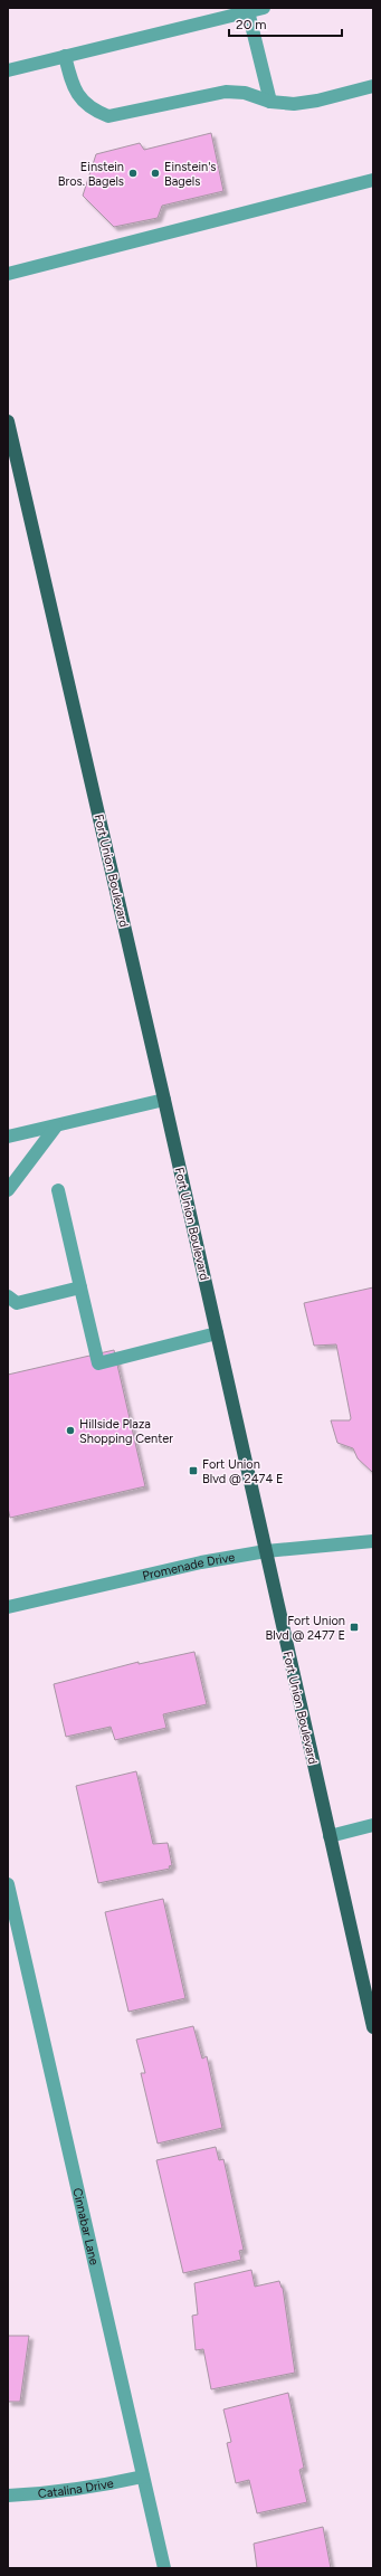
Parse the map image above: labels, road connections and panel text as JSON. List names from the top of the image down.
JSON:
{
  "streets": {
    "main road": ["Fort Union Boulevard"],
    "street": ["Promenade Drive", "Cinnabar Lane", "Catalina Drive"]
  },
  "crossings": [
    ["Fort Union Boulevard", "Promenade Drive"],
    ["Cinnabar Lane", "Catalina Drive"]
  ],
  "places": {
    "other": ["Einstein Bros. Bagels", "Einstein's Bagels", "Hillside Plaza Shopping Center"],
    "transit": ["Fort Union Blvd @ 2474 E", "Fort Union Blvd @ 2477 E"]
  },
  "scale_bar": "20 m"
}
